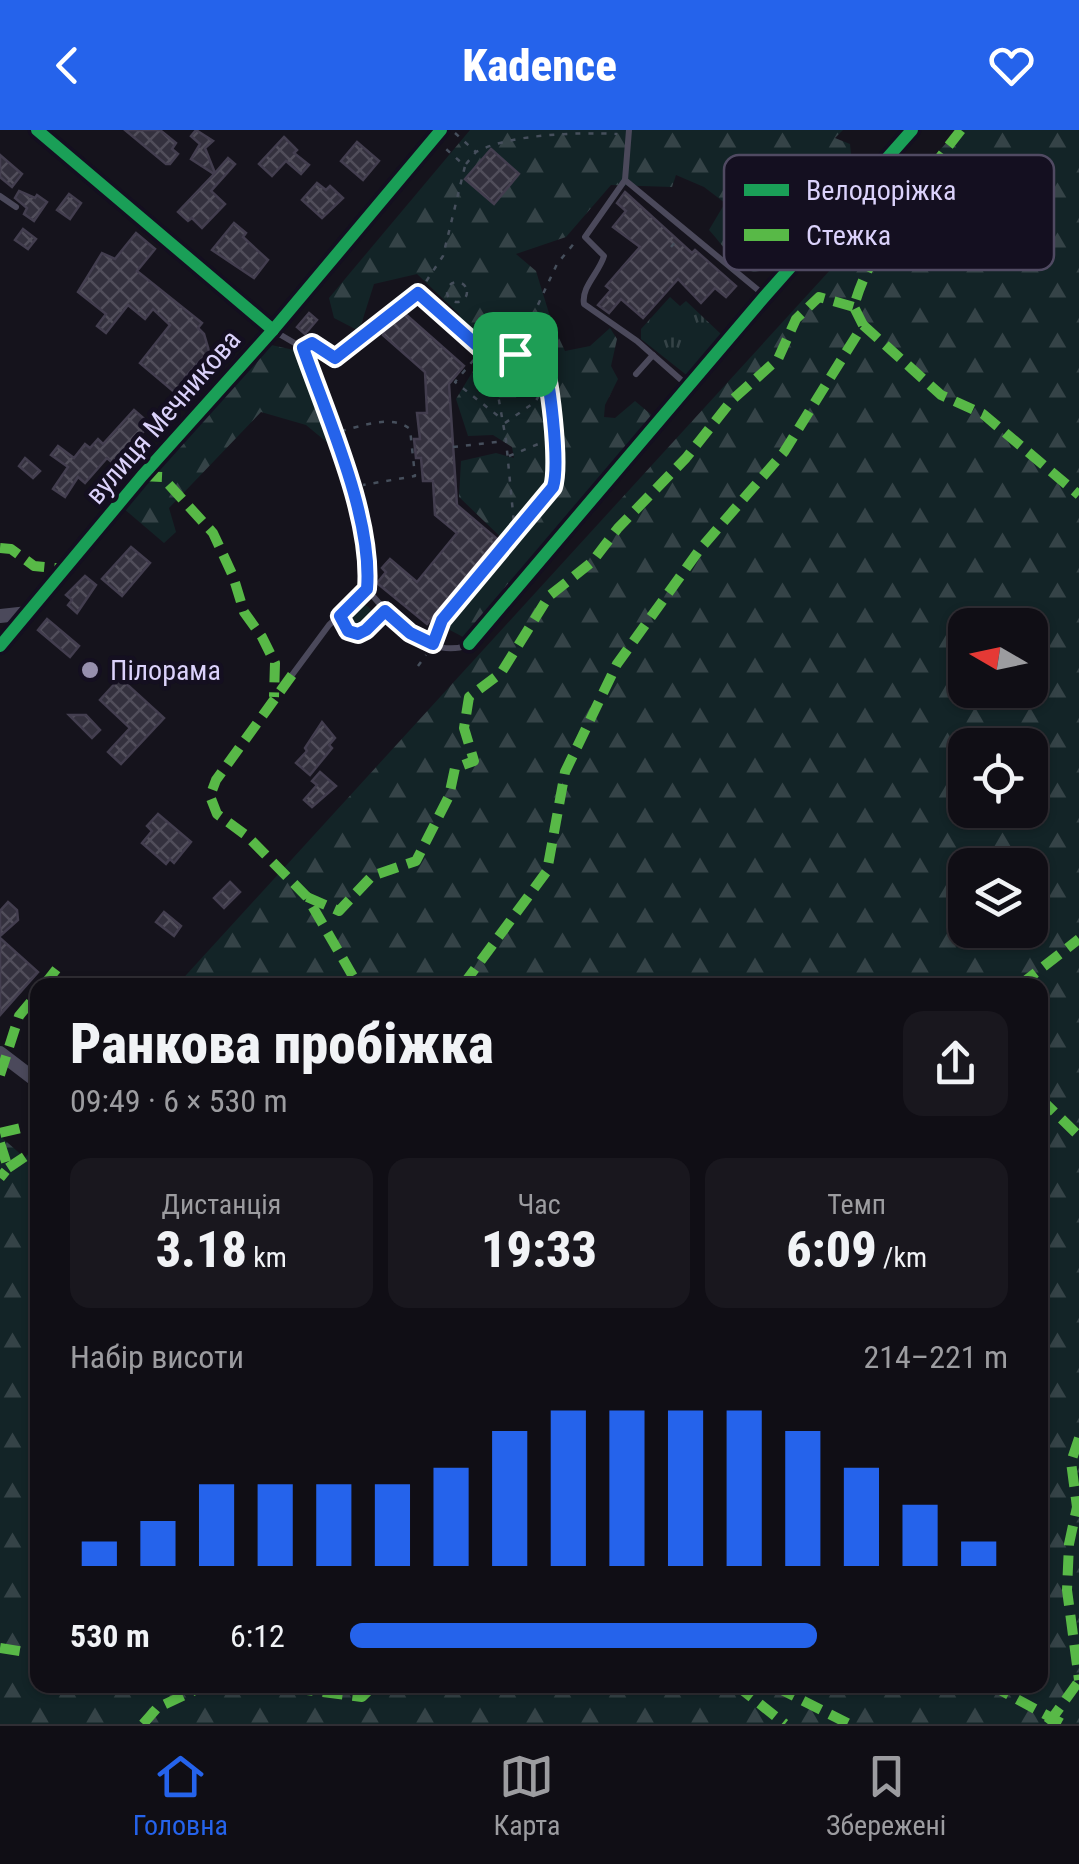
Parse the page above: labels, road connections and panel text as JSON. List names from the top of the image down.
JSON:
{
  "streets": {
    "street": ["вулиця Мечникова"]
  },
  "places": ["Пілорама"],
  "legend": ["Велодоріжка", "Стежка"],
  "north": "left",
  "page": {
    "header": "Kadence",
    "heading": ["Ранкова пробіжка", "09:49 · 6 × 530 m"],
    "stats": [
      ["Дистанція", "3.18 km"],
      ["Час", "19:33"],
      ["Темп", "6:09 /km"]
    ],
    "chart": ["Набір висоти", "214–221 m"],
    "list": [
      {
        "name": "530 m",
        "note": "6:12"
      }
    ],
    "tabs": ["Головна", "Карта", "Збережені"]
  }
}
